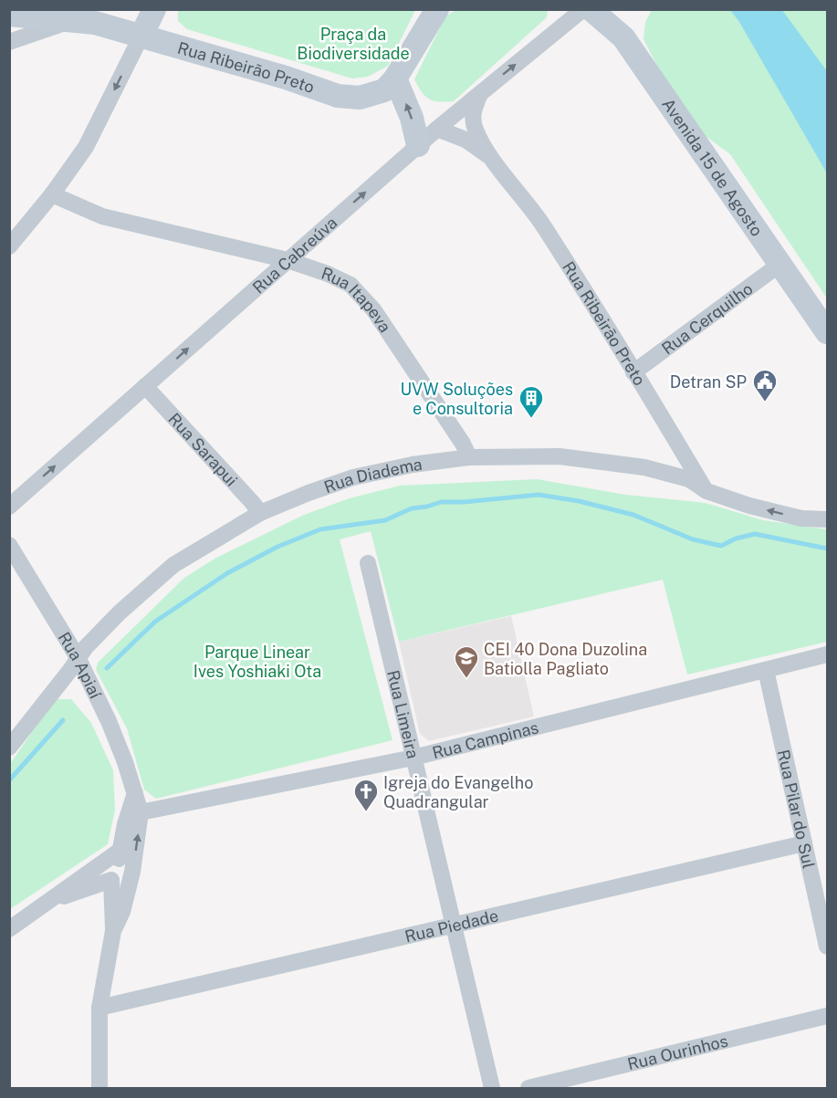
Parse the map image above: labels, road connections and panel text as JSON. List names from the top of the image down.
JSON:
{
  "streets": {
    "main road": ["Rua Ribeirão Preto", "Avenida 15 de Agosto"],
    "street": [
      "Rua Cabreúva",
      "Rua Itapeva",
      "Rua Cerquilho",
      "Rua Sarapui",
      "Rua Diadema",
      "Rua Apiaí",
      "Rua Limeira",
      "Rua Campinas",
      "Rua Pilar do Sul",
      "Rua Piedade",
      "Rua Ourinhos"
    ]
  },
  "crossings": [
    ["Rua Ribeirão Preto", "Rua Cabreúva"],
    ["Rua Ribeirão Preto", "Rua Cerquilho"],
    ["Rua Ribeirão Preto", "Rua Diadema"],
    ["Avenida 15 de Agosto", "Rua Cerquilho"],
    ["Rua Cabreúva", "Rua Itapeva"],
    ["Rua Cabreúva", "Rua Sarapui"],
    ["Rua Itapeva", "Rua Diadema"],
    ["Rua Sarapui", "Rua Diadema"],
    ["Rua Diadema", "Rua Apiaí"],
    ["Rua Apiaí", "Rua Campinas"],
    ["Rua Limeira", "Rua Campinas"],
    ["Rua Limeira", "Rua Piedade"],
    ["Rua Campinas", "Rua Pilar do Sul"],
    ["Rua Pilar do Sul", "Rua Piedade"]
  ],
  "one_way": ["Rua Cabreúva"],
  "parks": ["Praça da Biodiversidade", "Parque Linear Ives Yoshiaki Ota"],
  "places": {
    "public building": ["Detran SP"],
    "building": ["UVW Soluções e Consultoria"],
    "school or university": ["CEI 40 Dona Duzolina Batiolla Pagliato"],
    "church": ["Igreja do Evangelho Quadrangular"]
  }
}
